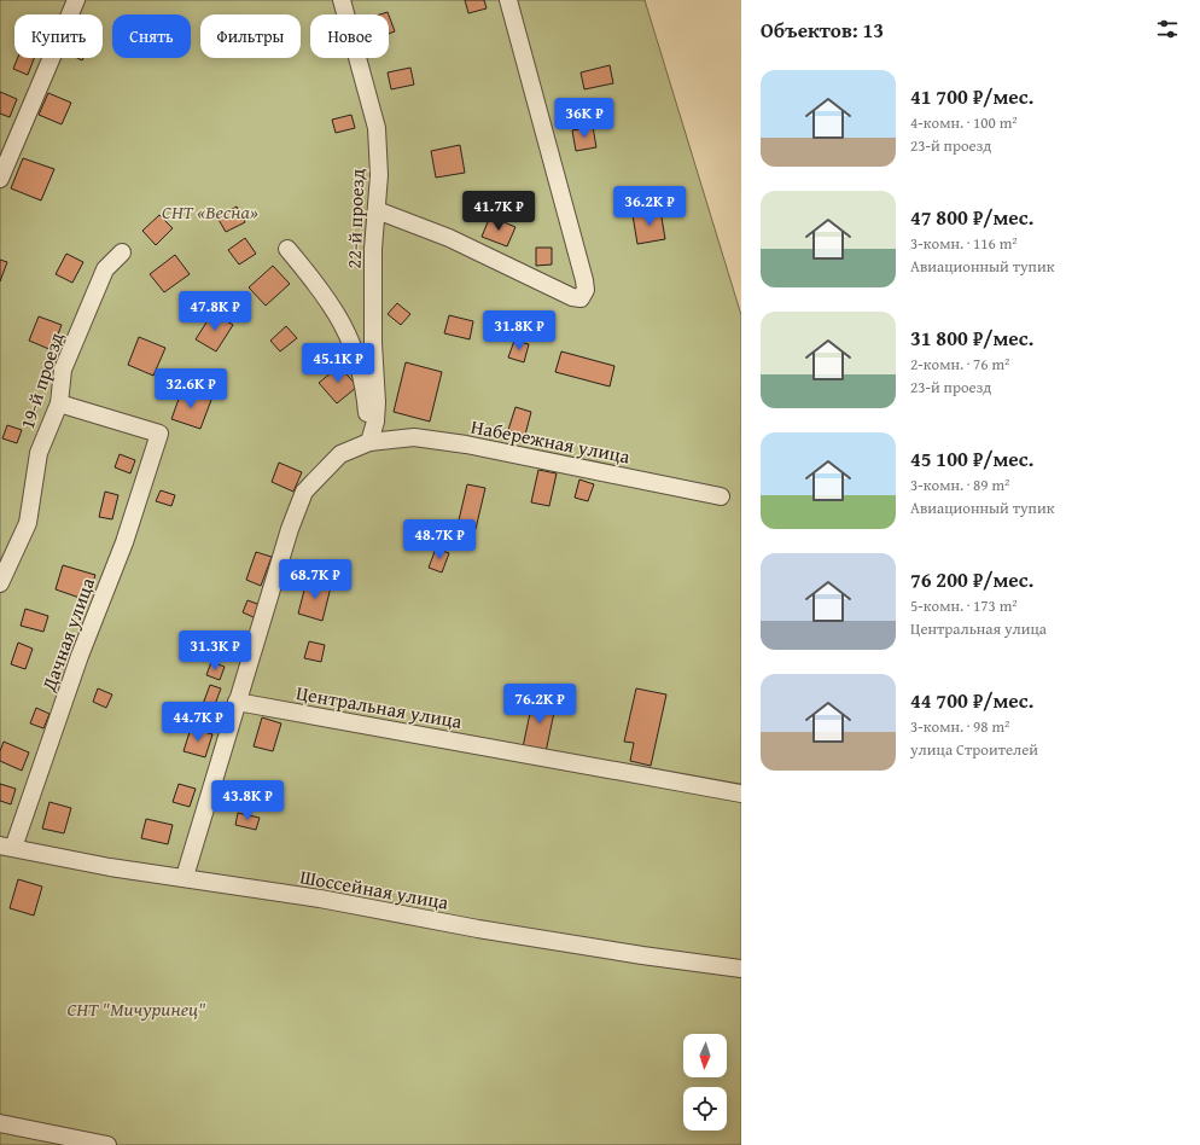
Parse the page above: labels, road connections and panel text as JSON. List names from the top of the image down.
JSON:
{
  "streets": {
    "street": [
      "22-й проезд",
      "19-й проезд",
      "Набережная улица",
      "Дачная улица",
      "Центральная улица",
      "Шоссейная улица"
    ]
  },
  "crossings": [
    ["22-й проезд", "Набережная улица"],
    ["19-й проезд", "Дачная улица"],
    ["Набережная улица", "Центральная улица"],
    ["Набережная улица", "Шоссейная улица"],
    ["Дачная улица", "Шоссейная улица"]
  ],
  "parks": ["СНТ «Весна»", "СНТ \"Мичуринец\""],
  "north": "bottom",
  "page": {
    "heading": "Объектов: 13",
    "chip": [
      "Купить",
      "Снять",
      "Фильтры",
      "Новое"
    ],
    "list": [
      {
        "name": "41 700 ₽/мес.",
        "note": "4-комн. · 100 m² · 23-й проезд"
      },
      {
        "name": "47 800 ₽/мес.",
        "note": "3-комн. · 116 m² · Авиационный тупик"
      },
      {
        "name": "31 800 ₽/мес.",
        "note": "2-комн. · 76 m² · 23-й проезд"
      },
      {
        "name": "45 100 ₽/мес.",
        "note": "3-комн. · 89 m² · Авиационный тупик"
      },
      {
        "name": "76 200 ₽/мес.",
        "note": "5-комн. · 173 m² · Центральная улица"
      },
      {
        "name": "44 700 ₽/мес.",
        "note": "3-комн. · 98 m² · улица Строителей"
      }
    ],
    "price": [
      "36K ₽",
      "36.2K ₽",
      "41.7K ₽",
      "47.8K ₽",
      "31.8K ₽",
      "45.1K ₽",
      "32.6K ₽",
      "48.7K ₽",
      "68.7K ₽",
      "31.3K ₽",
      "76.2K ₽",
      "44.7K ₽",
      "43.8K ₽"
    ]
  }
}
